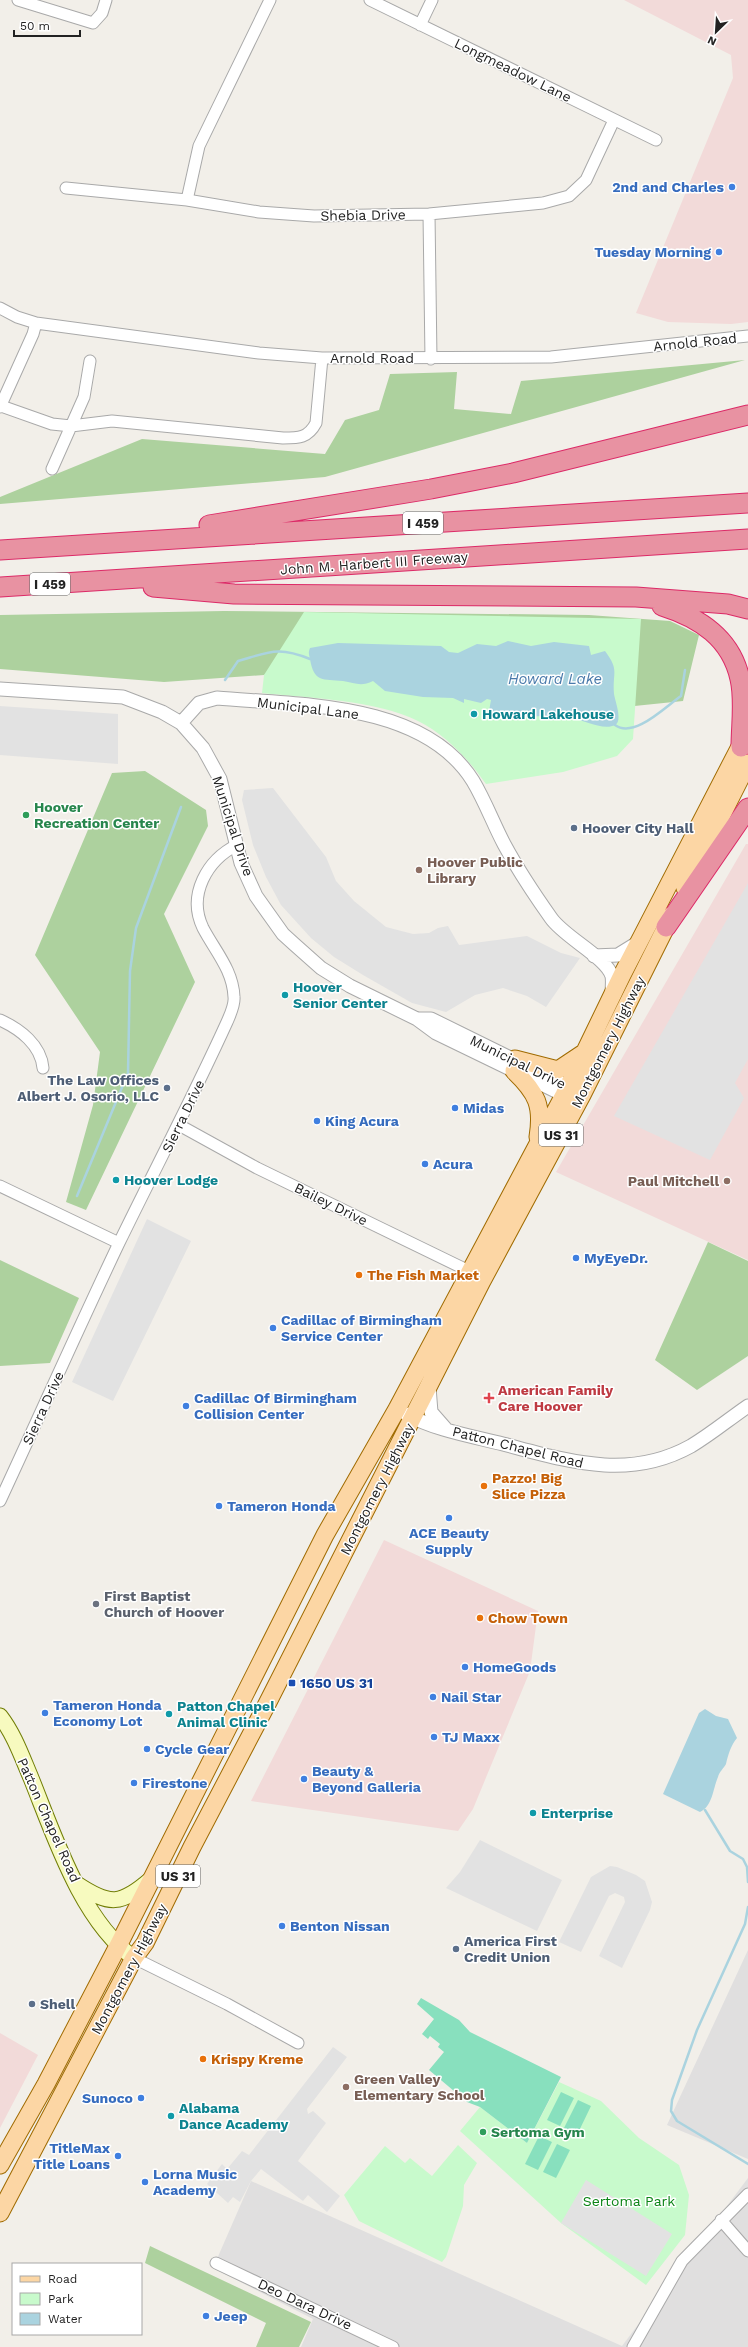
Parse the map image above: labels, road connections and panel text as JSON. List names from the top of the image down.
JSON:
{
  "streets": {
    "highway": ["I 459", "John M. Harbert III Freeway"],
    "main road": ["Montgomery Highway", "US 31", "Patton Chapel Road"],
    "street": [
      "Longmeadow Lane",
      "Shebia Drive",
      "Arnold Road",
      "Municipal Lane",
      "Municipal Drive",
      "Sierra Drive",
      "Bailey Drive",
      "Deo Dara Drive"
    ]
  },
  "crossings": [
    ["Longmeadow Lane", "Shebia Drive"],
    ["Municipal Lane", "Municipal Drive"],
    ["Municipal Lane", "Montgomery Highway"],
    ["Municipal Drive", "Montgomery Highway"],
    ["Municipal Drive", "Sierra Drive"],
    ["Montgomery Highway", "Bailey Drive"],
    ["Montgomery Highway", "Patton Chapel Road"],
    ["Sierra Drive", "Bailey Drive"]
  ],
  "water": ["Howard Lake"],
  "parks": ["Sertoma Park"],
  "places": {
    "other": [
      "2nd and Charles",
      "Tuesday Morning",
      "Howard Lakehouse",
      "Hoover Recreation Center",
      "Hoover City Hall",
      "Hoover Public Library",
      "Hoover Senior Center",
      "The Law Offices Albert J. Osorio, LLC",
      "Midas",
      "King Acura",
      "Acura",
      "Hoover Lodge",
      "Paul Mitchell",
      "MyEyeDr.",
      "The Fish Market",
      "Cadillac of Birmingham Service Center",
      "Cadillac Of Birmingham Collision Center",
      "Pazzo! Big Slice Pizza",
      "Tameron Honda",
      "ACE Beauty Supply",
      "First Baptist Church of Hoover",
      "Chow Town",
      "HomeGoods",
      "Nail Star",
      "Tameron Honda Economy Lot",
      "Patton Chapel Animal Clinic",
      "TJ Maxx",
      "Cycle Gear",
      "Beauty & Beyond Galleria",
      "Firestone",
      "Enterprise",
      "Benton Nissan",
      "America First Credit Union",
      "Shell",
      "Krispy Kreme",
      "Green Valley Elementary School",
      "Sunoco",
      "Alabama Dance Academy",
      "Sertoma Gym",
      "TitleMax Title Loans",
      "Lorna Music Academy",
      "Jeep"
    ],
    "health": ["American Family Care Hoover"],
    "transit": ["1650 US 31"]
  },
  "legend": ["Road", "Park", "Water"],
  "scale_bar": "50 m",
  "north": "bottom left"
}
